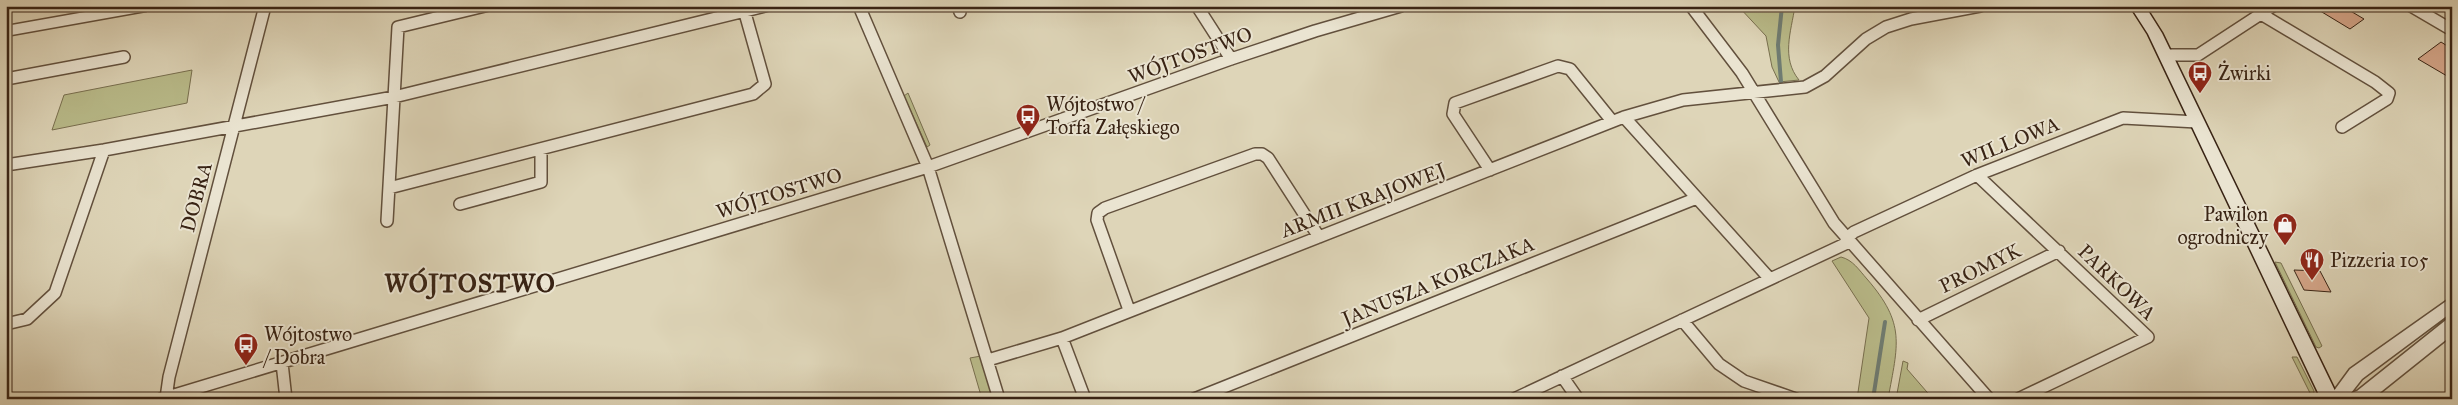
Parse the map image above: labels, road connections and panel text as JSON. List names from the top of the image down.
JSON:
{
  "streets": {
    "street": [
      "WÓJTOSTWO",
      "WILLOWA",
      "DOBRA",
      "ARMII KRAJOWEJ",
      "PROMYK",
      "JANUSZA KORCZAKA",
      "PARKOWA"
    ]
  },
  "crossings": [
    ["WÓJTOSTWO", "DOBRA"],
    ["WILLOWA", "PARKOWA"],
    ["PROMYK", "PARKOWA"]
  ],
  "districts": ["WÓJTOSTWO"],
  "places": {
    "bus stop": ["Żwirki", "Wójtostwo / Torfa Załęskiego", "Wójtostwo / Dobra"],
    "shop": ["Pawilon ogrodniczy"],
    "restaurant": ["Pizzeria 105"]
  }
}
